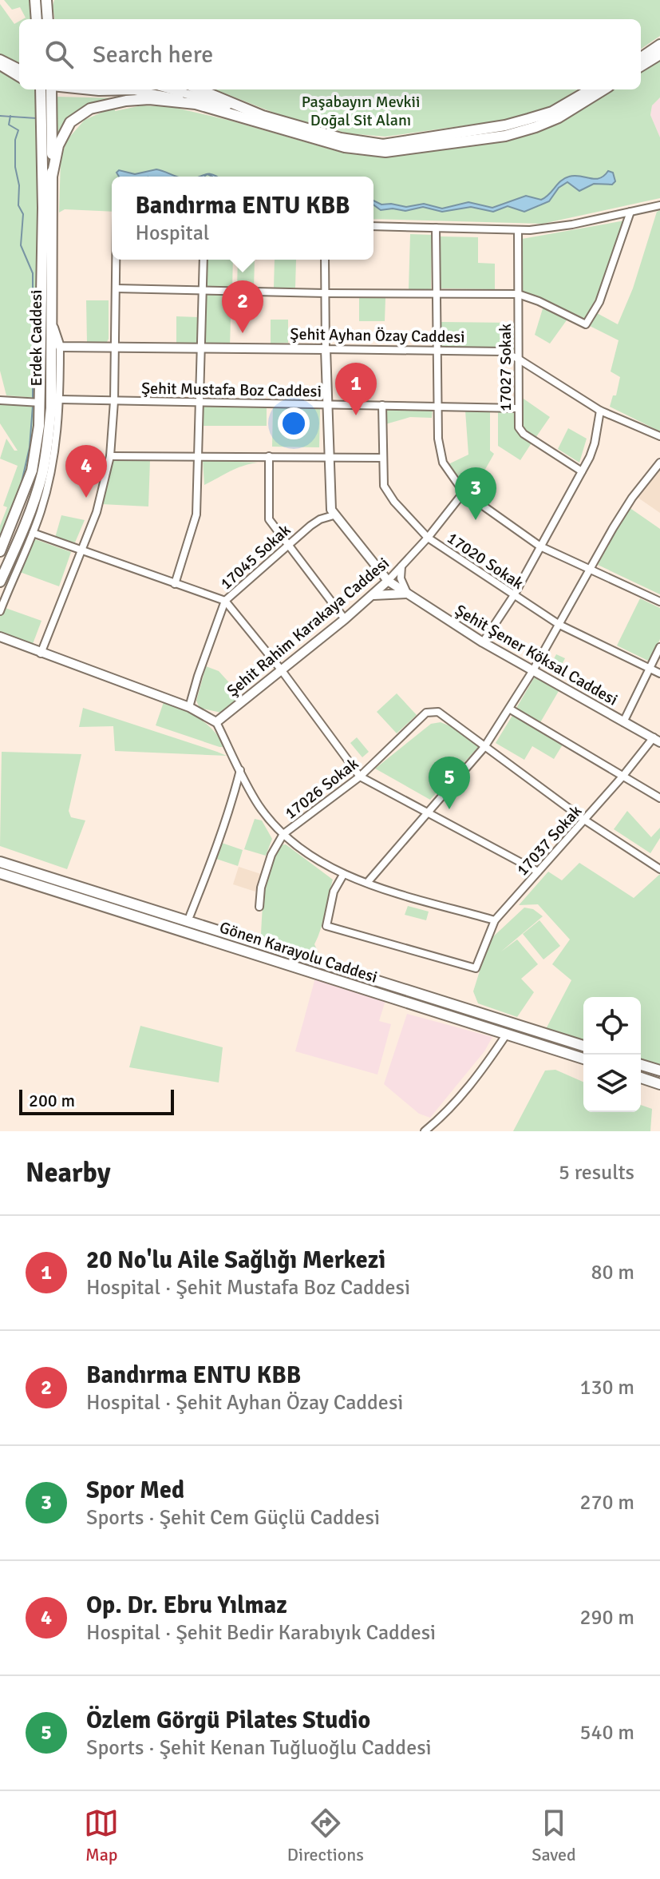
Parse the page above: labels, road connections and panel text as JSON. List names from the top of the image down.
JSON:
{
  "streets": {
    "highway": ["Erdek Caddesi", "Gönen Karayolu Caddesi"],
    "main road": ["Şehit Ayhan Özay Caddesi", "Şehit Rahim Karakaya Caddesi", "Şehit Şener Köksal Caddesi"],
    "street": [
      "17027 Sokak",
      "Şehit Mustafa Boz Caddesi",
      "17045 Sokak",
      "17020 Sokak",
      "17026 Sokak",
      "17037 Sokak"
    ]
  },
  "crossings": [
    ["Şehit Ayhan Özay Caddesi", "17027 Sokak"],
    ["17027 Sokak", "Şehit Mustafa Boz Caddesi"],
    ["Şehit Mustafa Boz Caddesi", "17020 Sokak"],
    ["17045 Sokak", "Şehit Şener Köksal Caddesi"],
    ["17020 Sokak", "Şehit Rahim Karakaya Caddesi"],
    ["Şehit Rahim Karakaya Caddesi", "Şehit Şener Köksal Caddesi"],
    ["Şehit Şener Köksal Caddesi", "17037 Sokak"]
  ],
  "parks": ["Paşabayırı Mevkii Doğal Sit Alanı"],
  "scale_bar": "200 m",
  "page": {
    "search": "Search here",
    "popup": ["Bandırma ENTU KBB", "Hospital"],
    "pins": [
      "2",
      "1",
      "4",
      "3",
      "5"
    ],
    "scale": "200 m",
    "heading": ["Nearby", "5 results"],
    "list": [
      {
        "mark": "1",
        "name": "20 No'lu Aile Sağlığı Merkezi",
        "note": "Hospital · Şehit Mustafa Boz Caddesi",
        "value": "80 m"
      },
      {
        "mark": "2",
        "name": "Bandırma ENTU KBB",
        "note": "Hospital · Şehit Ayhan Özay Caddesi",
        "value": "130 m"
      },
      {
        "mark": "3",
        "name": "Spor Med",
        "note": "Sports · Şehit Cem Güçlü Caddesi",
        "value": "270 m"
      },
      {
        "mark": "4",
        "name": "Op. Dr. Ebru Yılmaz",
        "note": "Hospital · Şehit Bedir Karabıyık Caddesi",
        "value": "290 m"
      },
      {
        "mark": "5",
        "name": "Özlem Görgü Pilates Studio",
        "note": "Sports · Şehit Kenan Tuğluoğlu Caddesi",
        "value": "540 m"
      }
    ],
    "nav": ["Map", "Directions", "Saved"]
  }
}
